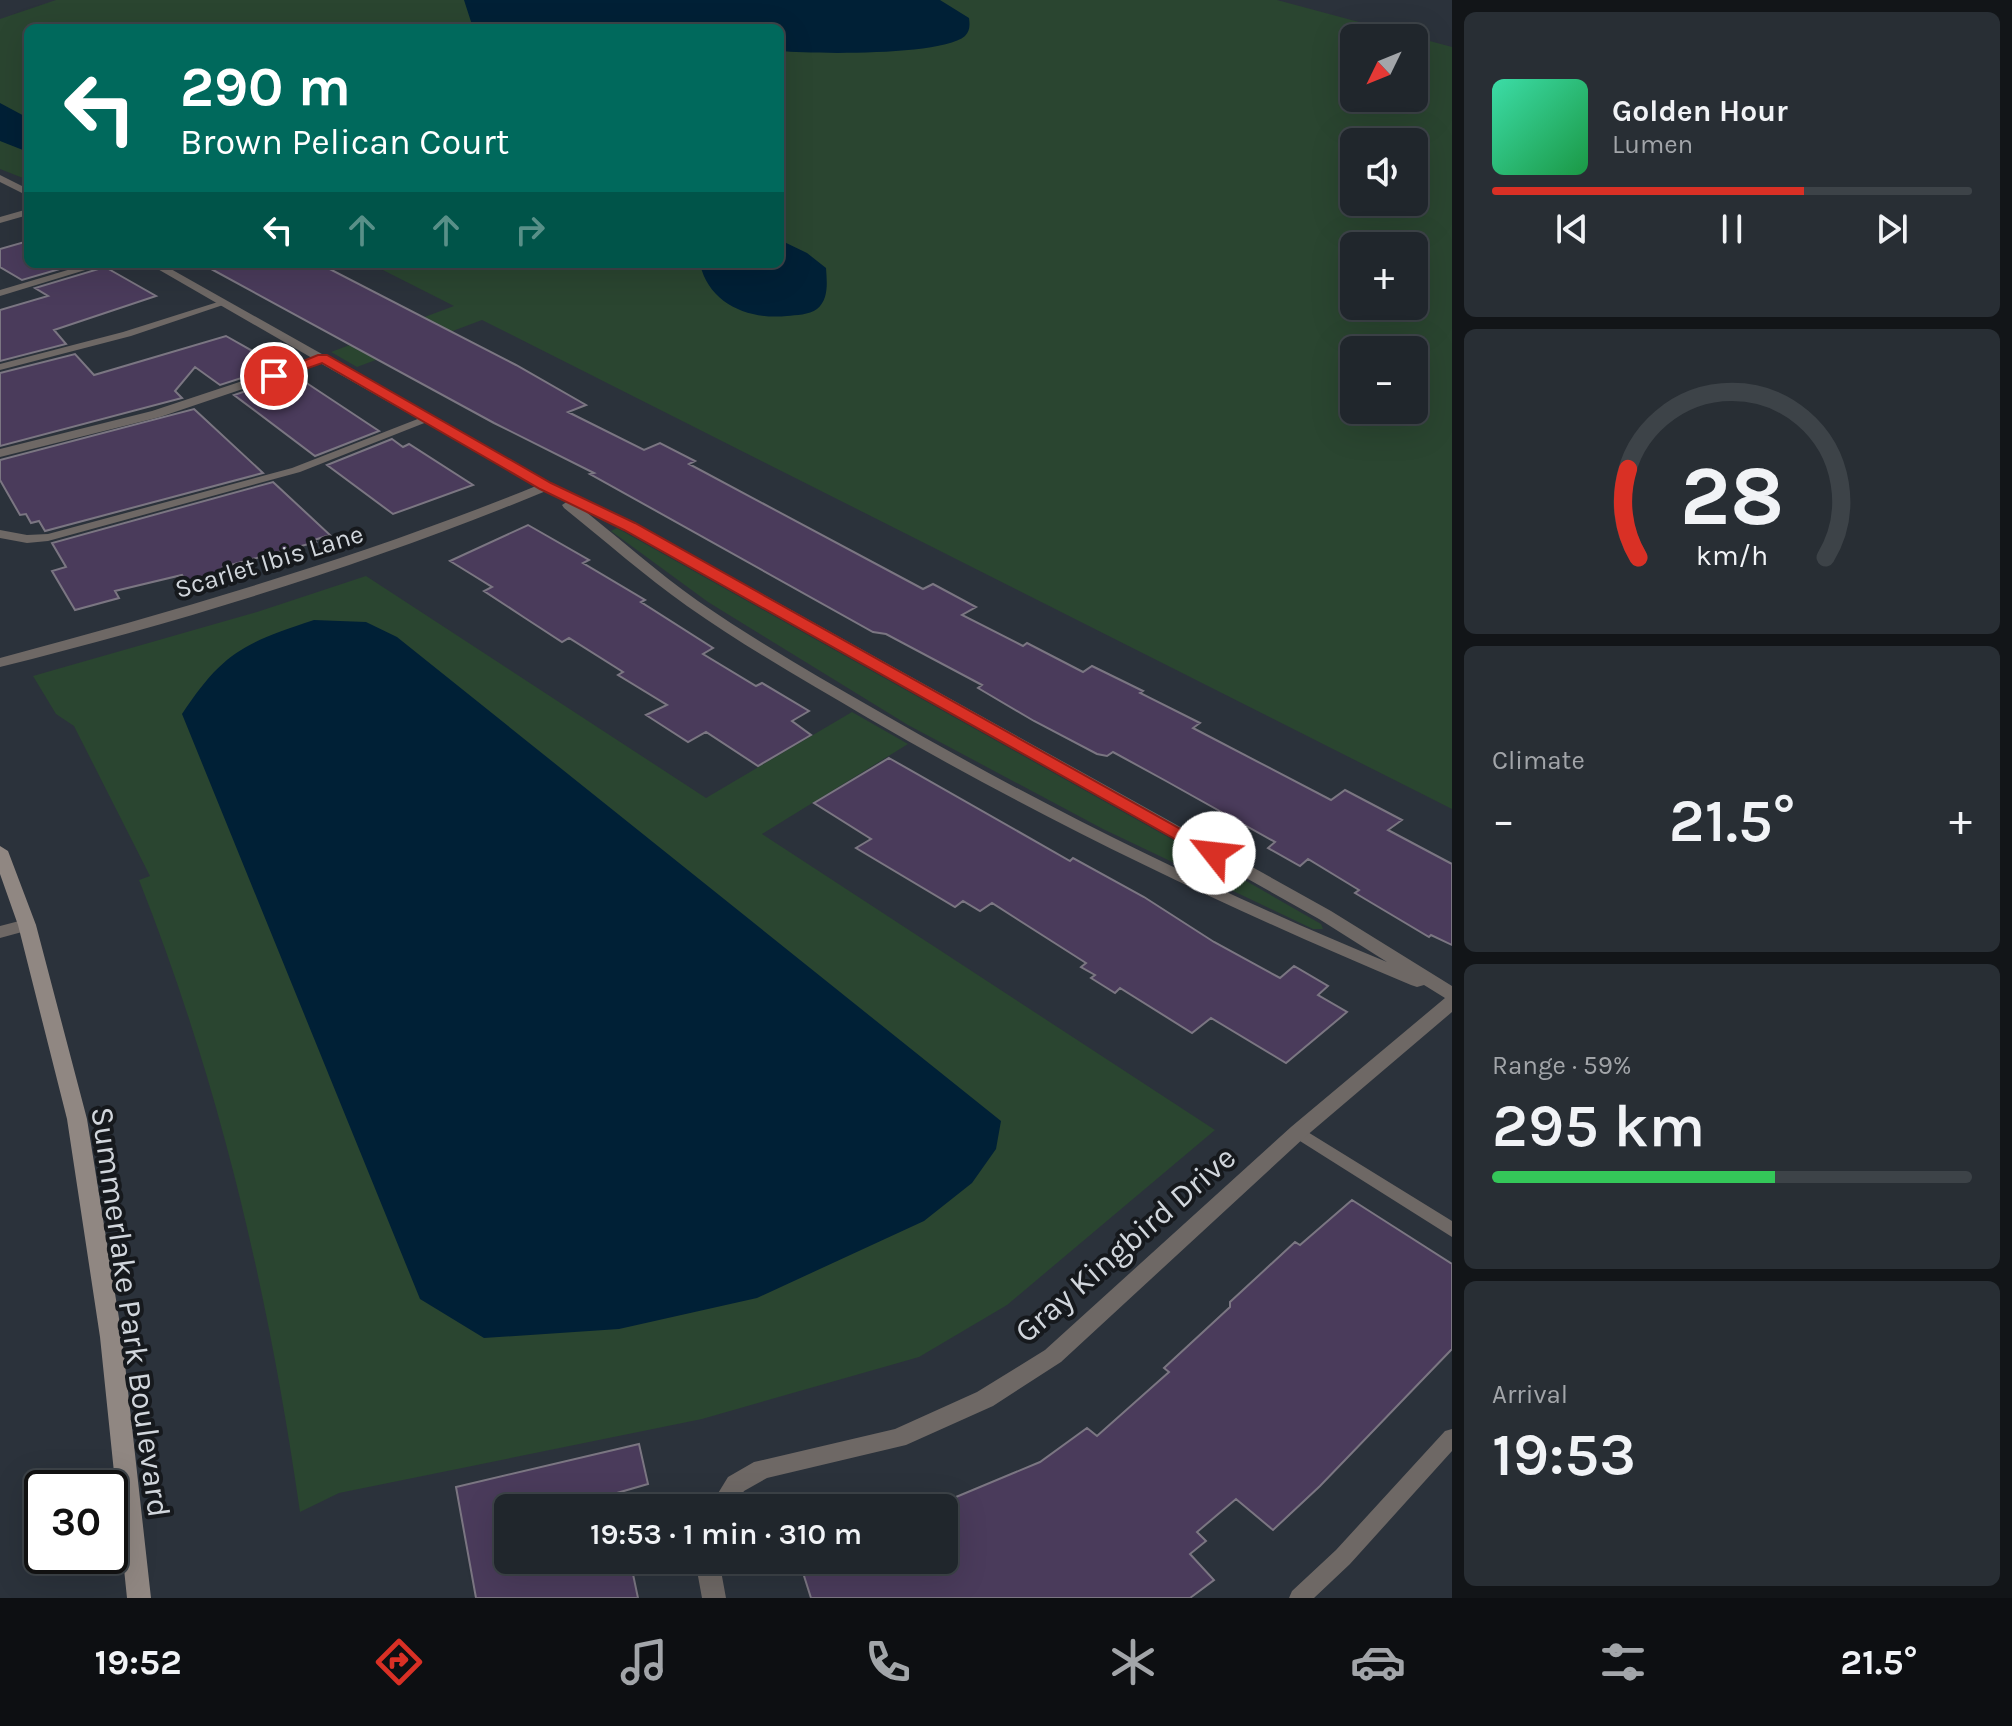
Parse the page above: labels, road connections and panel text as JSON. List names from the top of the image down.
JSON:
{
  "streets": {
    "main road": ["Summerlake Park Boulevard"],
    "street": ["Scarlet Ibis Lane", "Gray Kingbird Drive"]
  },
  "north": "bottom left",
  "page": {
    "map_buttons": ["+", "−"],
    "turn": ["290 m", "Brown Pelican Court"],
    "song": ["Golden Hour", "Lumen"],
    "tile": [
      "Climate",
      ["Range · 59%", "295 km"],
      ["Arrival", "19:53"]
    ],
    "heat": ["−", "21.5°", "+"],
    "limit": "30",
    "trip": "19:53 · 1 min · 310 m",
    "tabs": ["19:52", "21.5°"],
    "gauge": ["28", "km/h"]
  }
}
